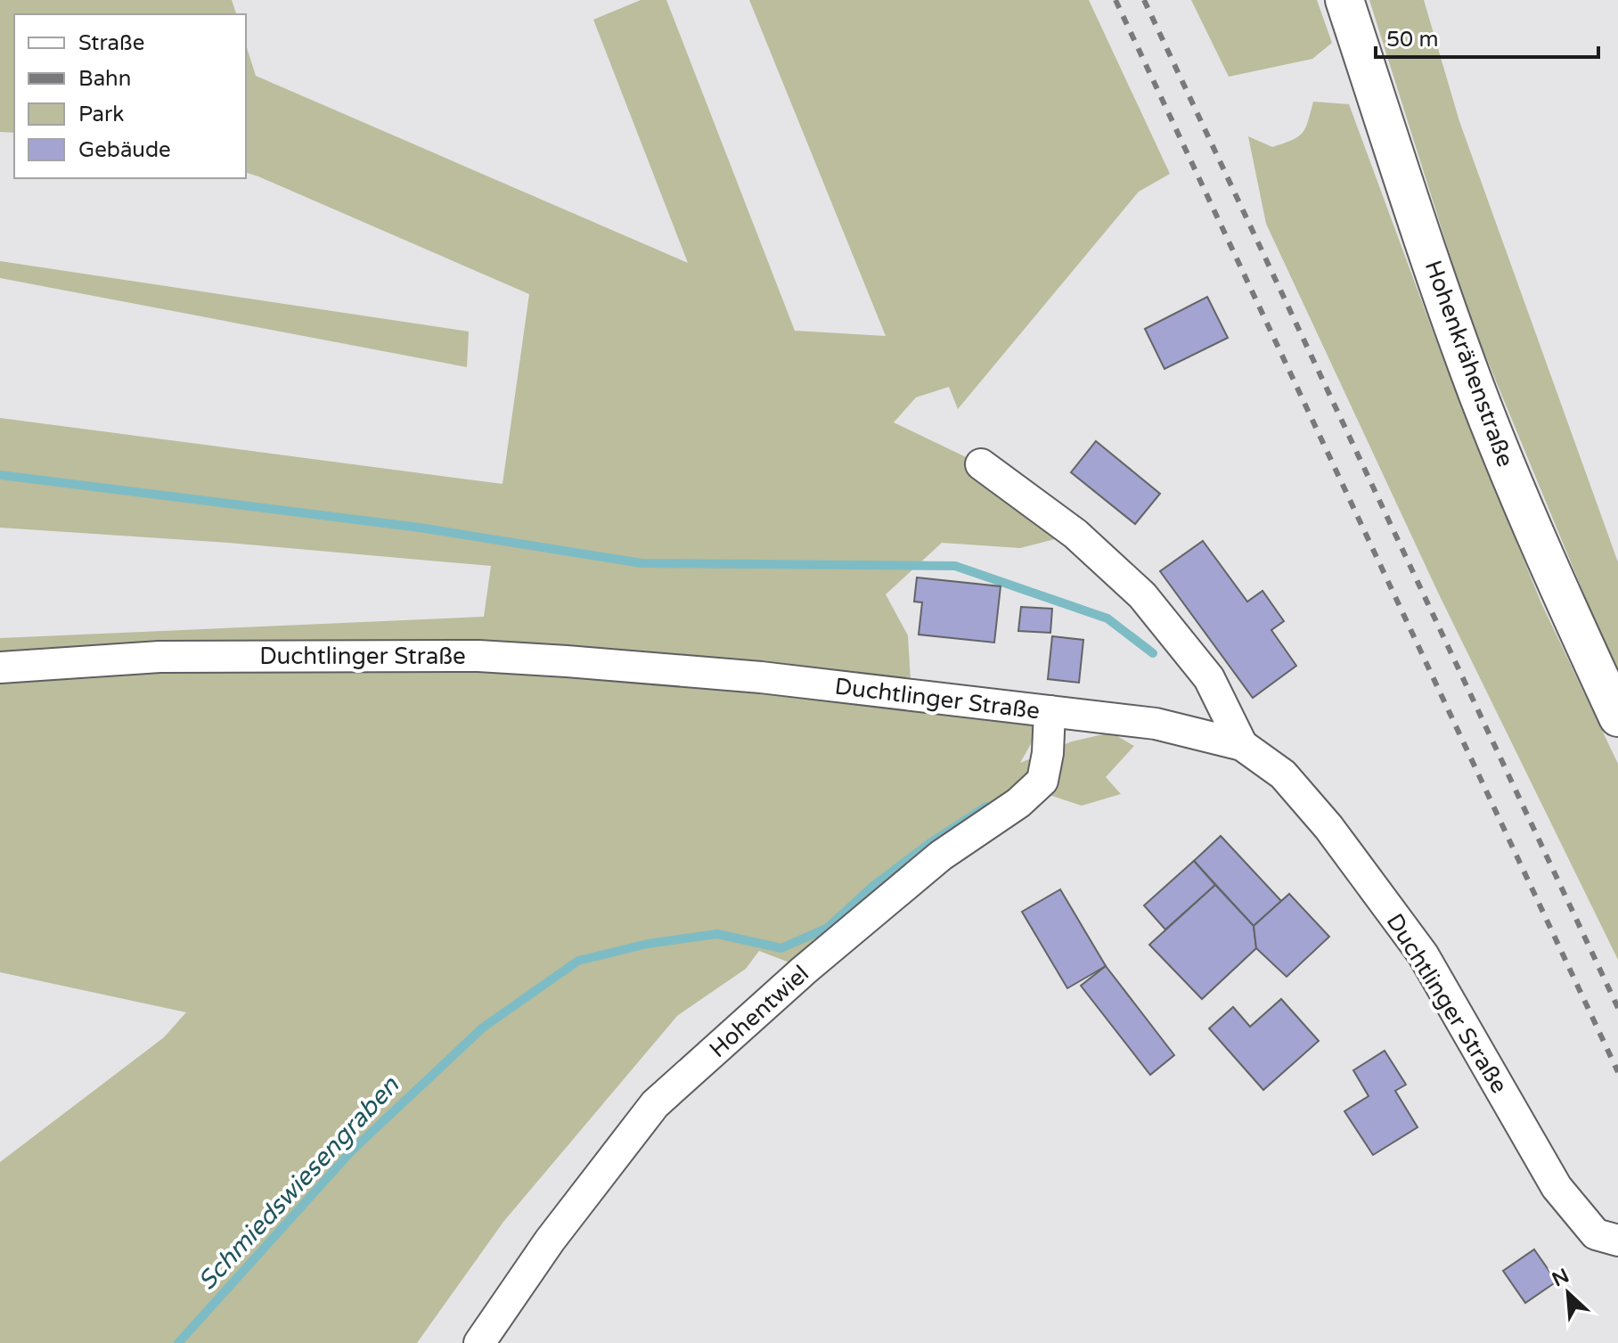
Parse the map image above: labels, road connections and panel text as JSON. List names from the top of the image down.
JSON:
{
  "streets": {
    "main road": ["Hohenkrähenstraße"],
    "street": ["Duchtlinger Straße", "Hohentwiel"]
  },
  "crossings": [
    ["Duchtlinger Straße", "Hohentwiel"]
  ],
  "water": ["Schmiedswiesengraben"],
  "legend": [
    "Straße",
    "Bahn",
    "Park",
    "Gebäude"
  ],
  "scale_bar": "50 m",
  "north": "top left"
}
